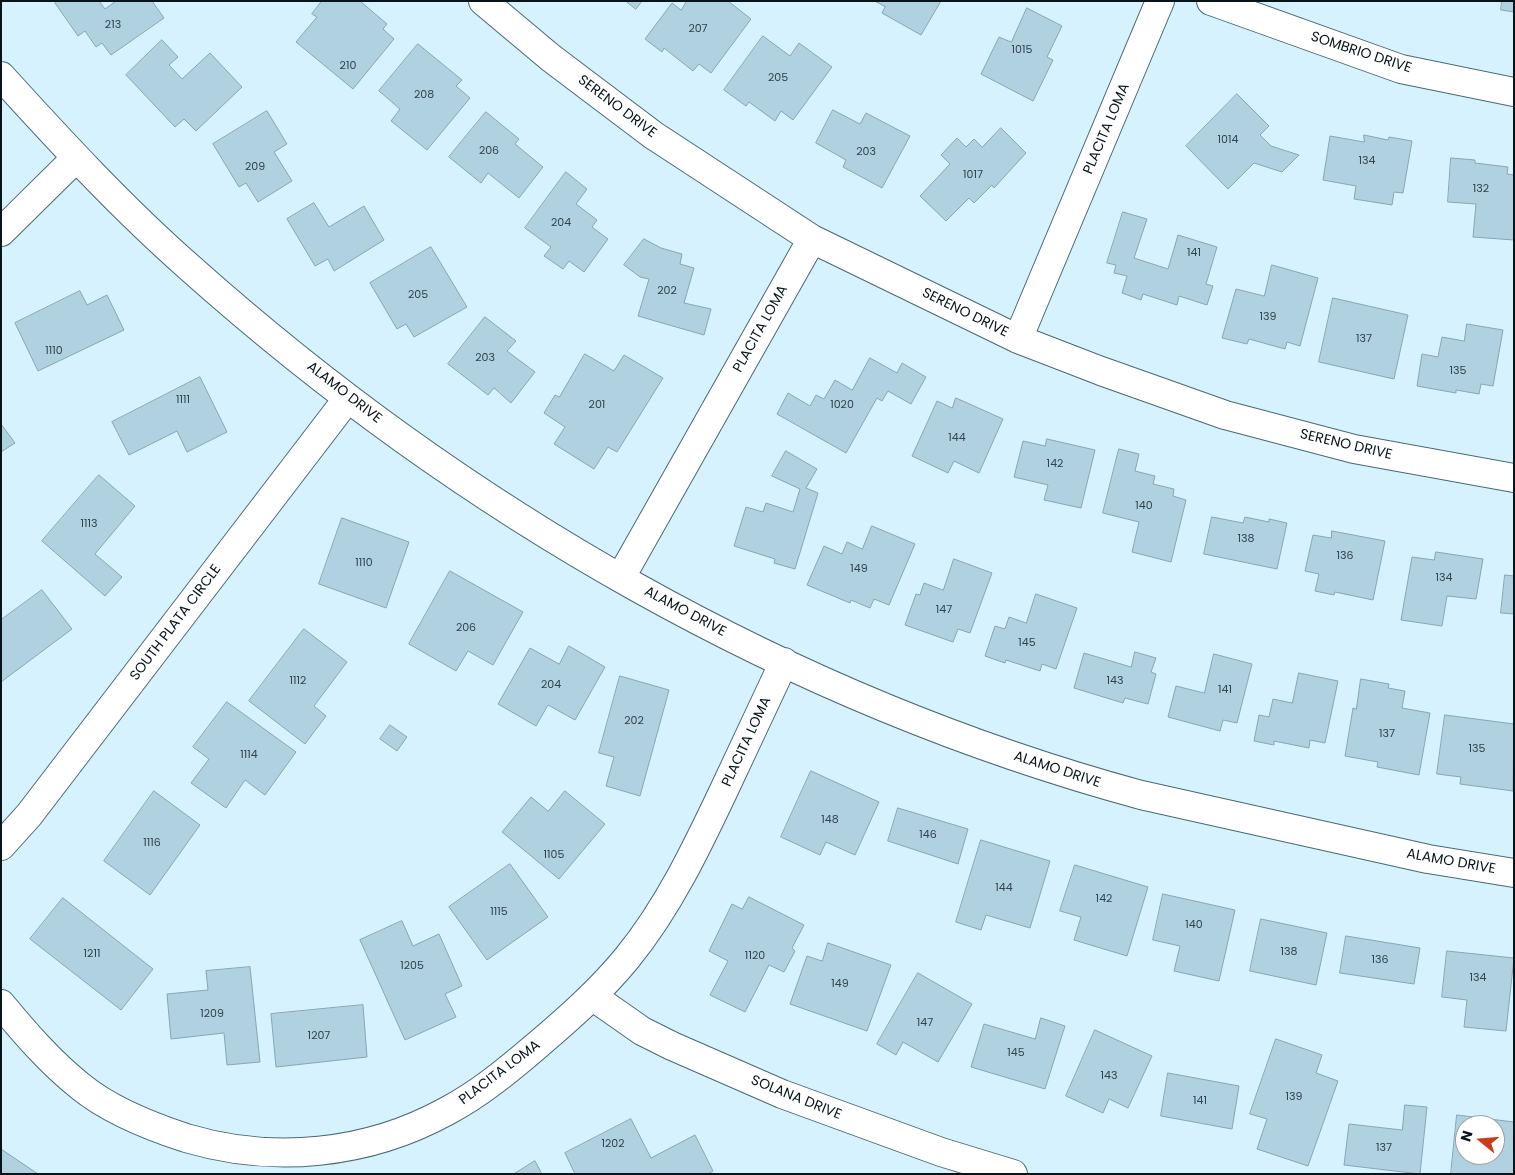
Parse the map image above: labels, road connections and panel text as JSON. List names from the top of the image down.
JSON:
{
  "streets": {
    "street": [
      "SOMBRIO DRIVE",
      "SERENO DRIVE",
      "PLACITA LOMA",
      "ALAMO DRIVE",
      "SOUTH PLATA CIRCLE",
      "SOLANA DRIVE"
    ]
  },
  "crossings": [
    ["SERENO DRIVE", "PLACITA LOMA"],
    ["PLACITA LOMA", "ALAMO DRIVE"],
    ["PLACITA LOMA", "SOLANA DRIVE"],
    ["ALAMO DRIVE", "SOUTH PLATA CIRCLE"]
  ],
  "house_numbers": [
    "213",
    "207",
    "1015",
    "210",
    "205",
    "208",
    "1014",
    "206",
    "203",
    "134",
    "209",
    "1017",
    "132",
    "204",
    "141",
    "202",
    "205",
    "139",
    "137",
    "1110",
    "203",
    "135",
    "1111",
    "201",
    "1020",
    "144",
    "142",
    "140",
    "1113",
    "138",
    "136",
    "1110",
    "149",
    "134",
    "147",
    "206",
    "145",
    "1112",
    "143",
    "204",
    "141",
    "202",
    "137",
    "135",
    "1114",
    "148",
    "146",
    "1116",
    "1105",
    "144",
    "142",
    "1115",
    "140",
    "138",
    "1211",
    "1120",
    "136",
    "1205",
    "134",
    "149",
    "1209",
    "147",
    "1207",
    "145",
    "143",
    "139",
    "141",
    "1202",
    "137"
  ],
  "north": "left"
}
